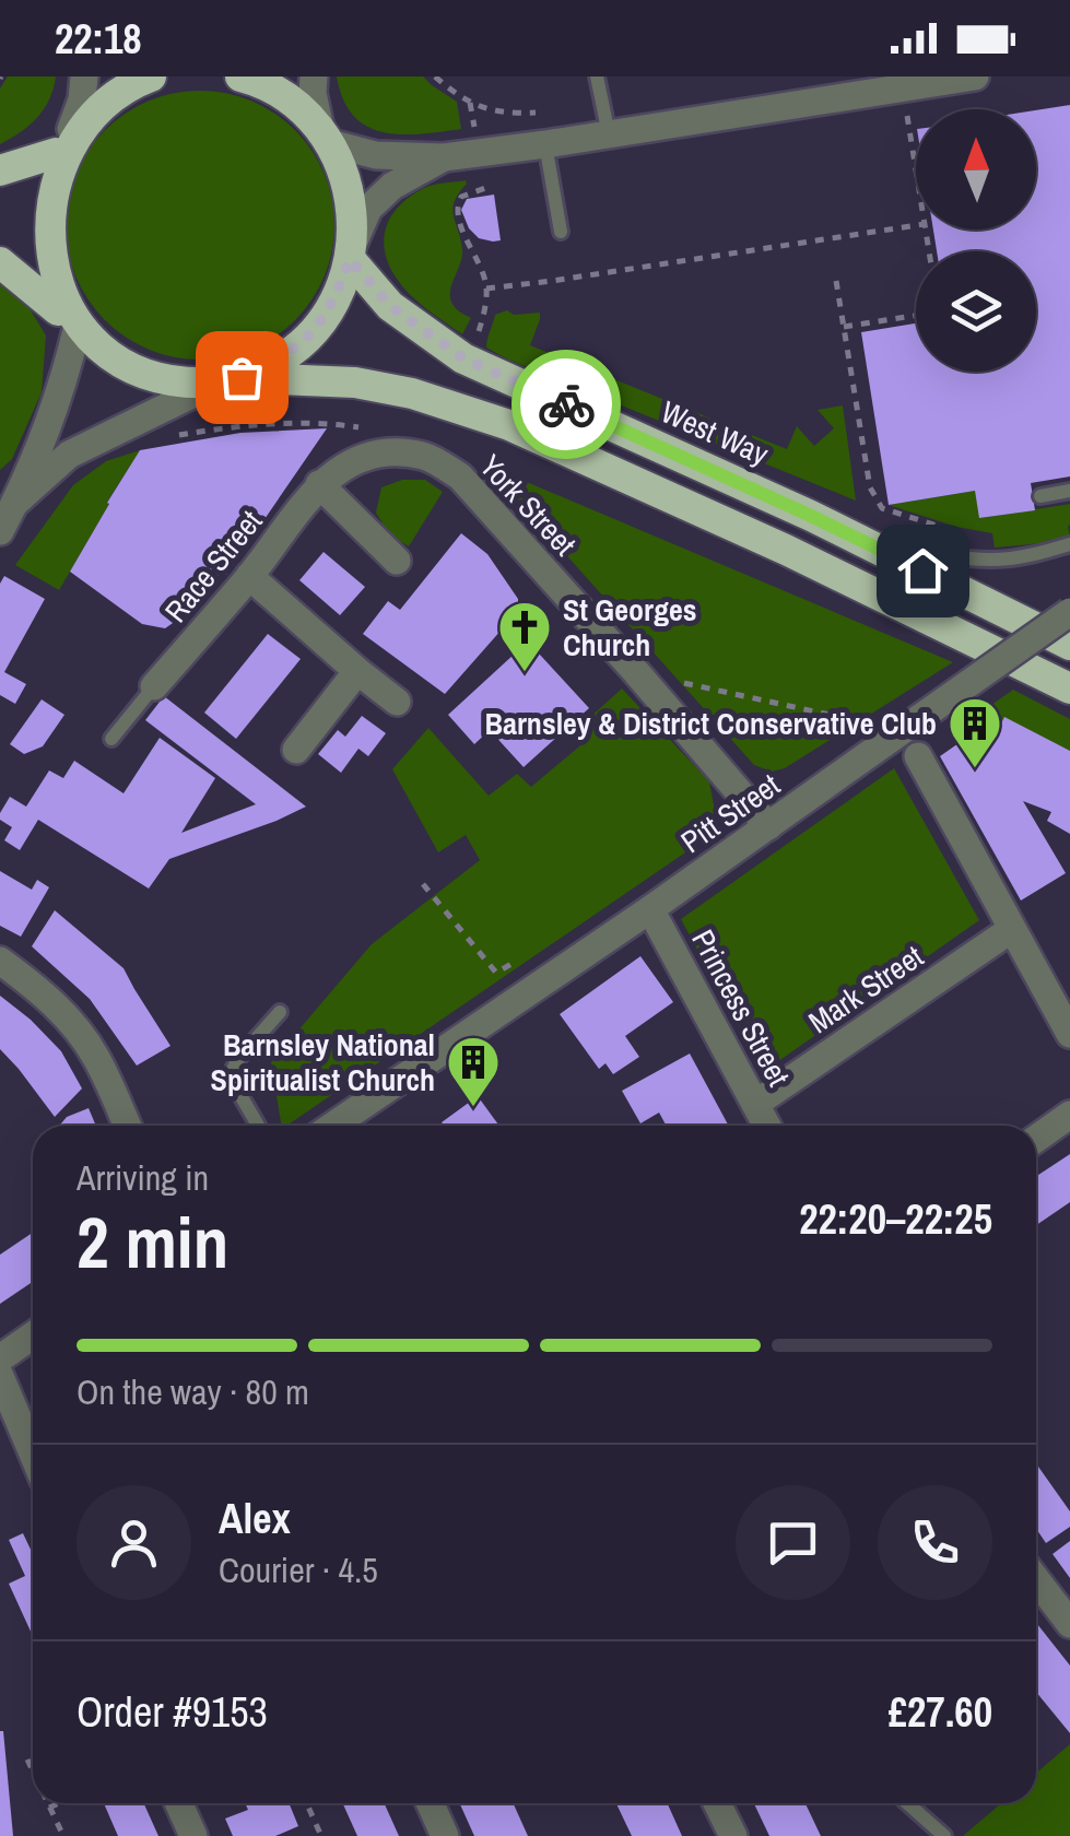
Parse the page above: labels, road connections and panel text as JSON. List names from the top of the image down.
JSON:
{
  "streets": {
    "highway": ["West Way"],
    "street": [
      "York Street",
      "Race Street",
      "Pitt Street",
      "Mark Street",
      "Princess Street"
    ]
  },
  "crossings": [
    ["York Street", "Race Street"],
    ["York Street", "Pitt Street"],
    ["Pitt Street", "Princess Street"],
    ["Mark Street", "Princess Street"]
  ],
  "places": {
    "church": ["St Georges Church"],
    "building": ["Barnsley & District Conservative Club", "Barnsley National Spiritualist Church"]
  },
  "north": "top",
  "page": {
    "status": "22:18",
    "heading": ["2 min", "Arriving in", "22:20–22:25"],
    "panel": [
      "Alex",
      "Courier · 4.5",
      "Order #9153",
      "£27.60"
    ],
    "bar": "On the way · 80 m"
  }
}
